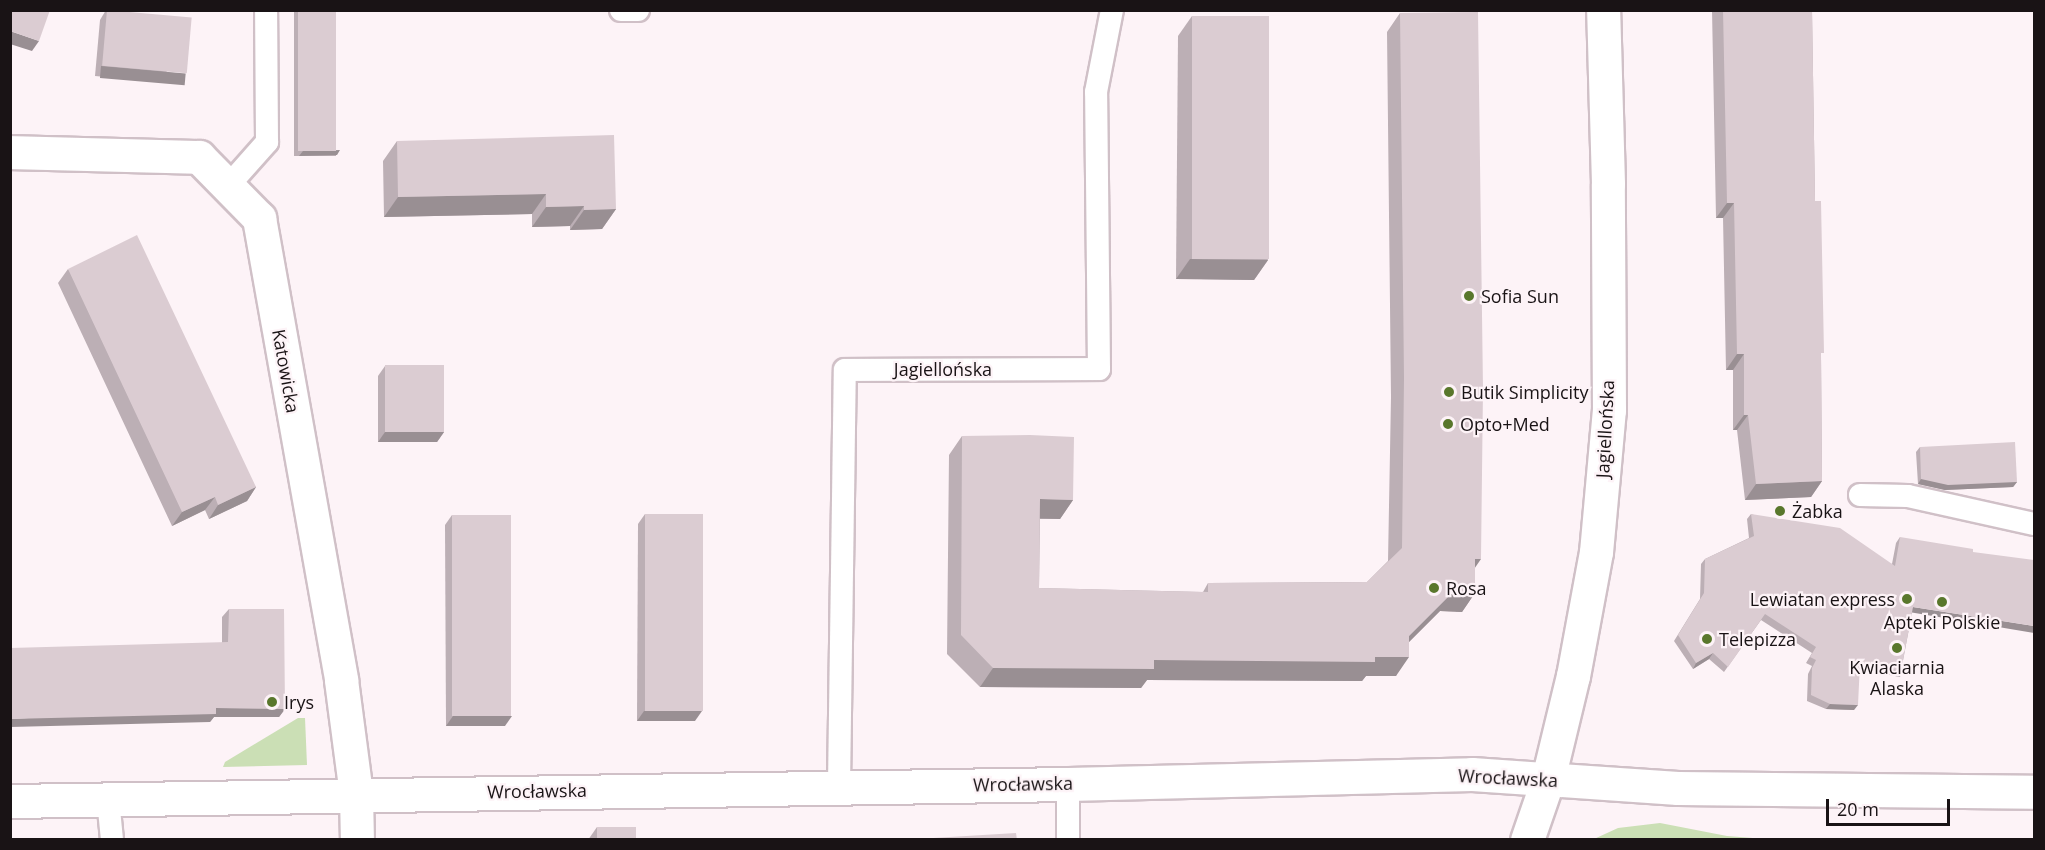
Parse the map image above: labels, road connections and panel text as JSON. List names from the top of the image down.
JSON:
{
  "streets": {
    "street": ["Jagiellońska", "Katowicka", "Wrocławska"]
  },
  "crossings": [
    ["Jagiellońska", "Wrocławska"],
    ["Katowicka", "Wrocławska"]
  ],
  "places": [
    "Sofia Sun",
    "Butik Simplicity",
    "Opto+Med",
    "Żabka",
    "Rosa",
    "Lewiatan express",
    "Apteki Polskie",
    "Telepizza",
    "Kwiaciarnia Alaska",
    "Irys"
  ],
  "scale_bar": "20 m"
}
